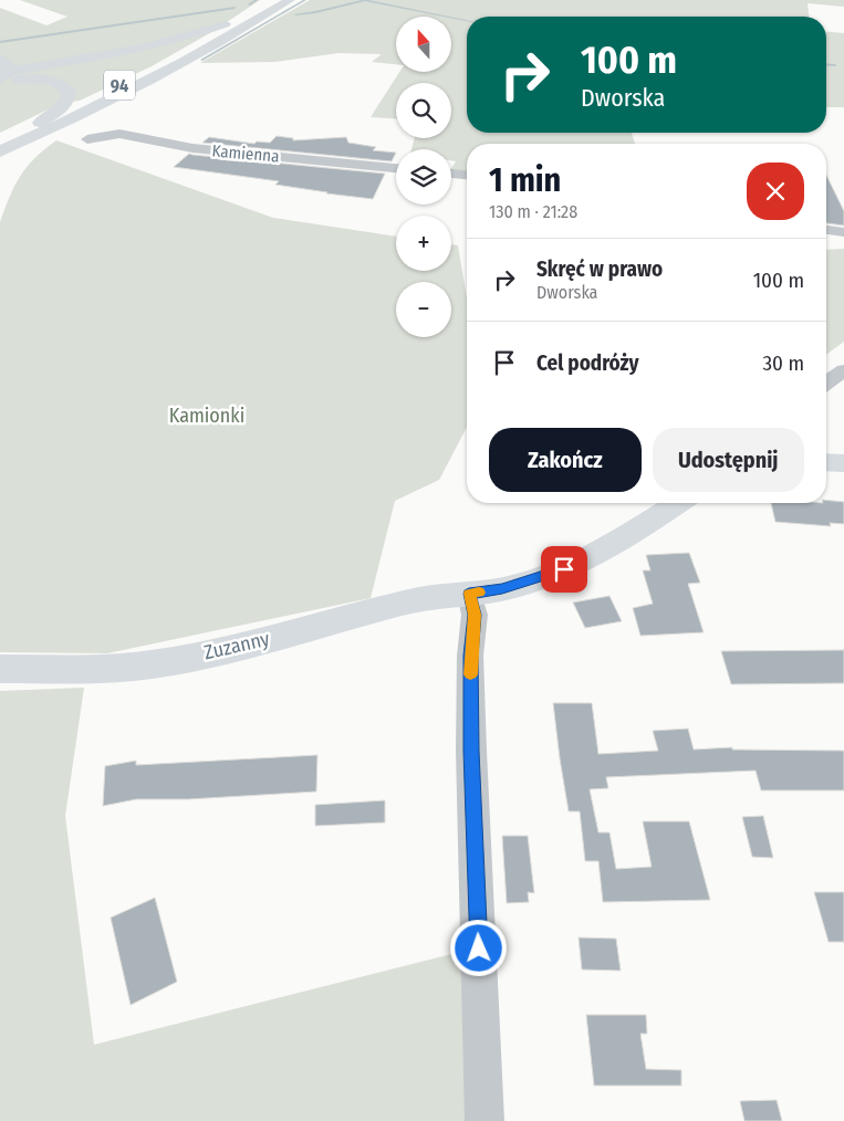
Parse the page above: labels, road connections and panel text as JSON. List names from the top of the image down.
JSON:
{
  "streets": {
    "main road": ["94", "Zuzanny"],
    "street": ["Kamienna"]
  },
  "parks": ["Kamionki"],
  "north": "top",
  "page": {
    "map_buttons": ["+", "−"],
    "turn": ["100 m", "Dworska"],
    "heading": ["1 min", "130 m · 21:28"],
    "list": [
      {
        "name": "Skręć w prawo",
        "note": "Dworska",
        "value": "100 m"
      },
      {
        "name": "Cel podróży",
        "value": "30 m"
      }
    ],
    "buttons": ["Zakończ", "Udostępnij"]
  }
}
